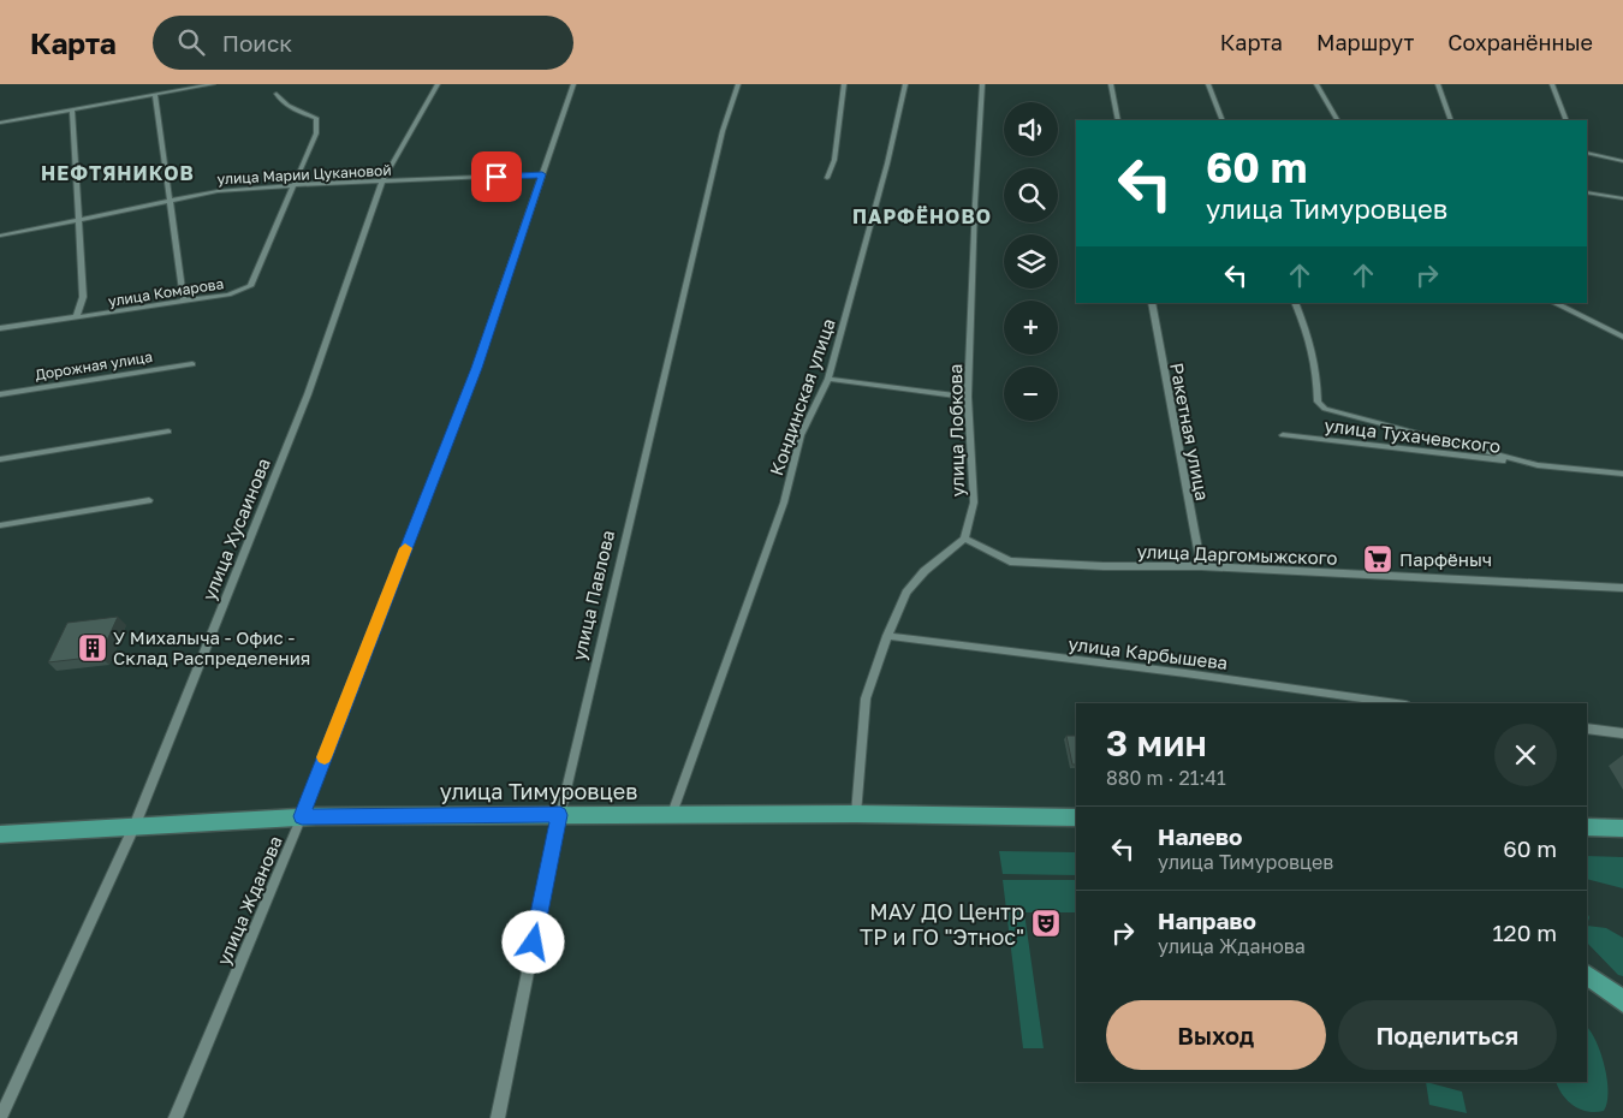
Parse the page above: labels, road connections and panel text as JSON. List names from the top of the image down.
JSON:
{
  "streets": {
    "main road": ["улица Тимуровцев"],
    "street": [
      "улица Марии Цукановой",
      "улица Комарова",
      "Дорожная улица",
      "Кондинская улица",
      "улица Лобкова",
      "Ракетная улица",
      "улица Тухачевского",
      "улица Хусаинова",
      "улица Даргомыжского",
      "улица Павлова",
      "улица Карбышева",
      "улица Жданова"
    ]
  },
  "crossings": [
    ["улица Марии Цукановой", "улица Комарова"],
    ["улица Марии Цукановой", "улица Хусаинова"],
    ["улица Марии Цукановой", "улица Жданова"],
    ["Кондинская улица", "улица Тимуровцев"],
    ["улица Лобкова", "улица Даргомыжского"],
    ["Ракетная улица", "улица Даргомыжского"],
    ["улица Хусаинова", "улица Тимуровцев"],
    ["улица Павлова", "улица Тимуровцев"],
    ["улица Тимуровцев", "улица Жданова"]
  ],
  "districts": ["НЕФТЯНИКОВ", "ПАРФЁНОВО"],
  "places": {
    "supermarket": ["Парфёныч"],
    "building": ["У Михалыча - Офис - Склад Распределения"],
    "theatre": ["МАУ ДО Центр ТР и ГО \"Этнос\""]
  },
  "page": {
    "header": "Карта",
    "search": "Поиск",
    "nav": ["Карта", "Маршрут", "Сохранённые"],
    "map_buttons": ["+", "−"],
    "turn": ["60 m", "улица Тимуровцев"],
    "heading": ["3 мин", "880 m · 21:41"],
    "list": [
      {
        "name": "Налево",
        "note": "улица Тимуровцев",
        "value": "60 m"
      },
      {
        "name": "Направо",
        "note": "улица Жданова",
        "value": "120 m"
      }
    ],
    "buttons": ["Выход", "Поделиться"]
  }
}
